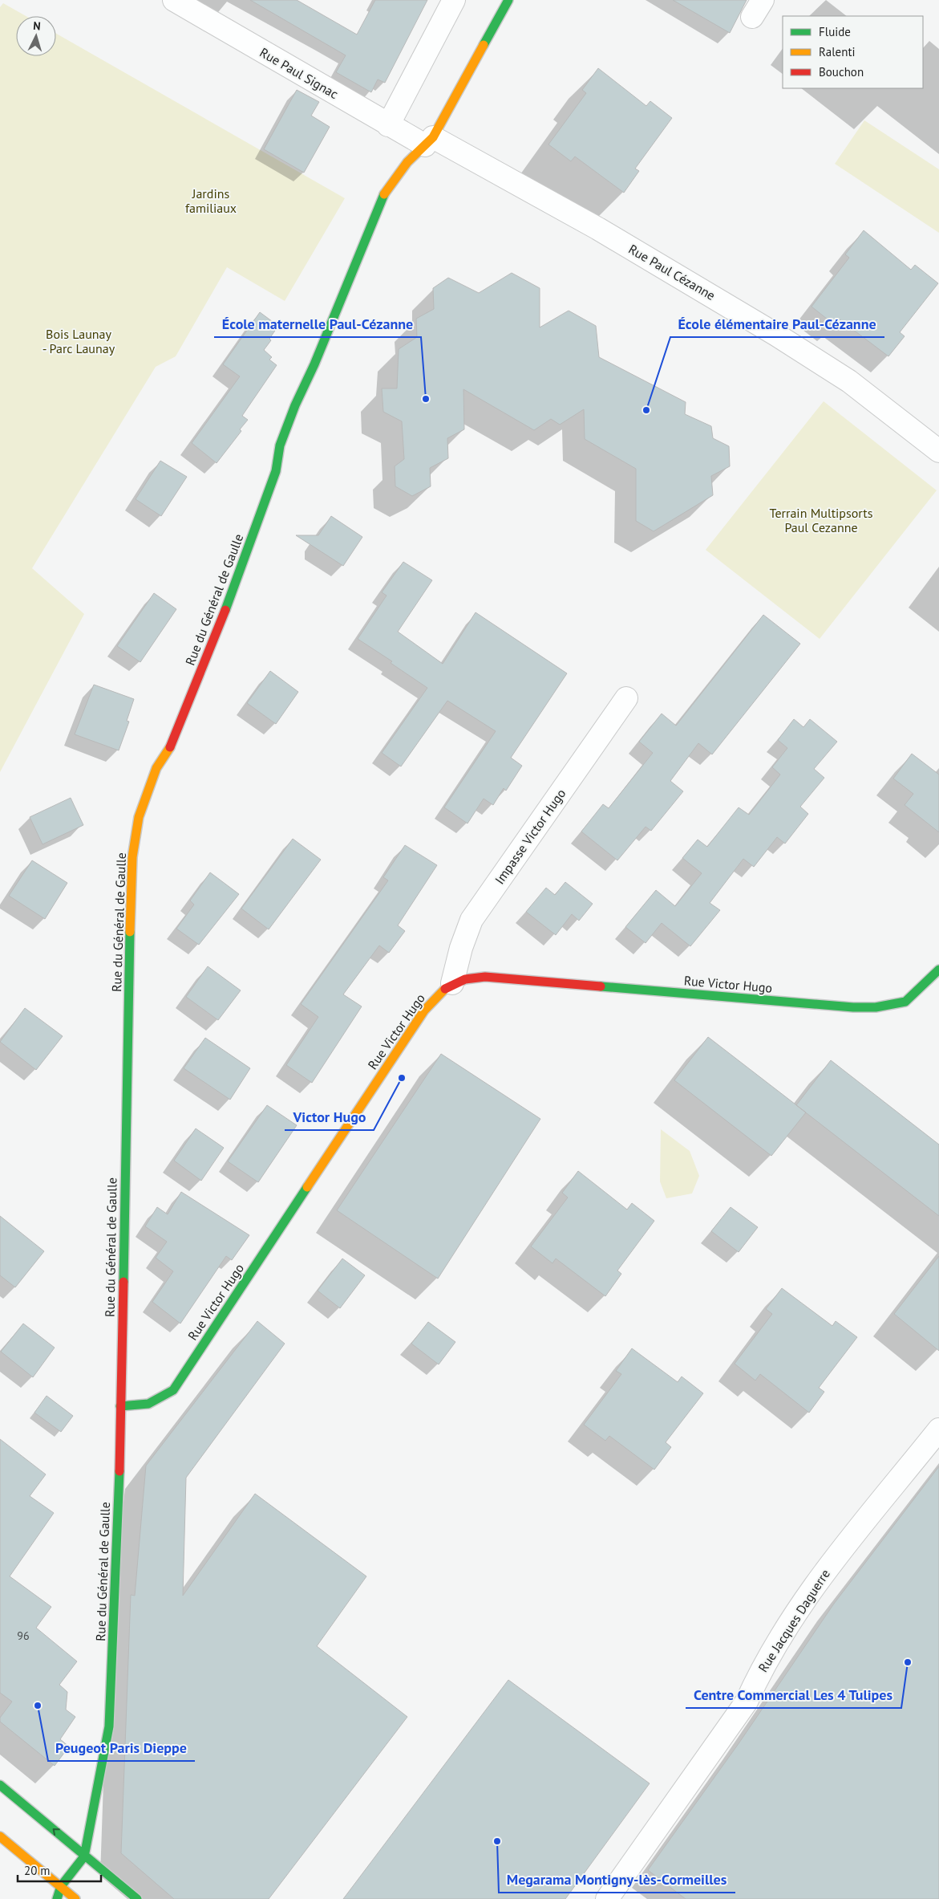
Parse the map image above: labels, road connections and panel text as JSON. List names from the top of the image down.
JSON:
{
  "streets": {
    "street": [
      "Rue Paul Signac",
      "Rue Paul Cézanne",
      "Rue du Général de Gaulle",
      "Impasse Victor Hugo",
      "Rue Victor Hugo",
      "Rue Jacques Daguerre"
    ]
  },
  "crossings": [
    ["Rue Paul Signac", "Rue Paul Cézanne"],
    ["Rue Paul Signac", "Rue du Général de Gaulle"],
    ["Rue Paul Cézanne", "Rue du Général de Gaulle"],
    ["Rue du Général de Gaulle", "Rue Victor Hugo"],
    ["Impasse Victor Hugo", "Rue Victor Hugo"]
  ],
  "parks": ["Jardins familiaux", "Bois Launay - Parc Launay", "Terrain Multipsorts Paul Cezanne"],
  "places": [
    "École maternelle Paul-Cézanne",
    "École élémentaire Paul-Cézanne",
    "Victor Hugo",
    "Centre Commercial Les 4 Tulipes",
    "Peugeot Paris Dieppe",
    "Megarama Montigny-lès-Cormeilles"
  ],
  "house_numbers": ["96"],
  "legend": ["Fluide", "Ralenti", "Bouchon"],
  "scale_bar": "20 m",
  "north": "top"
}
